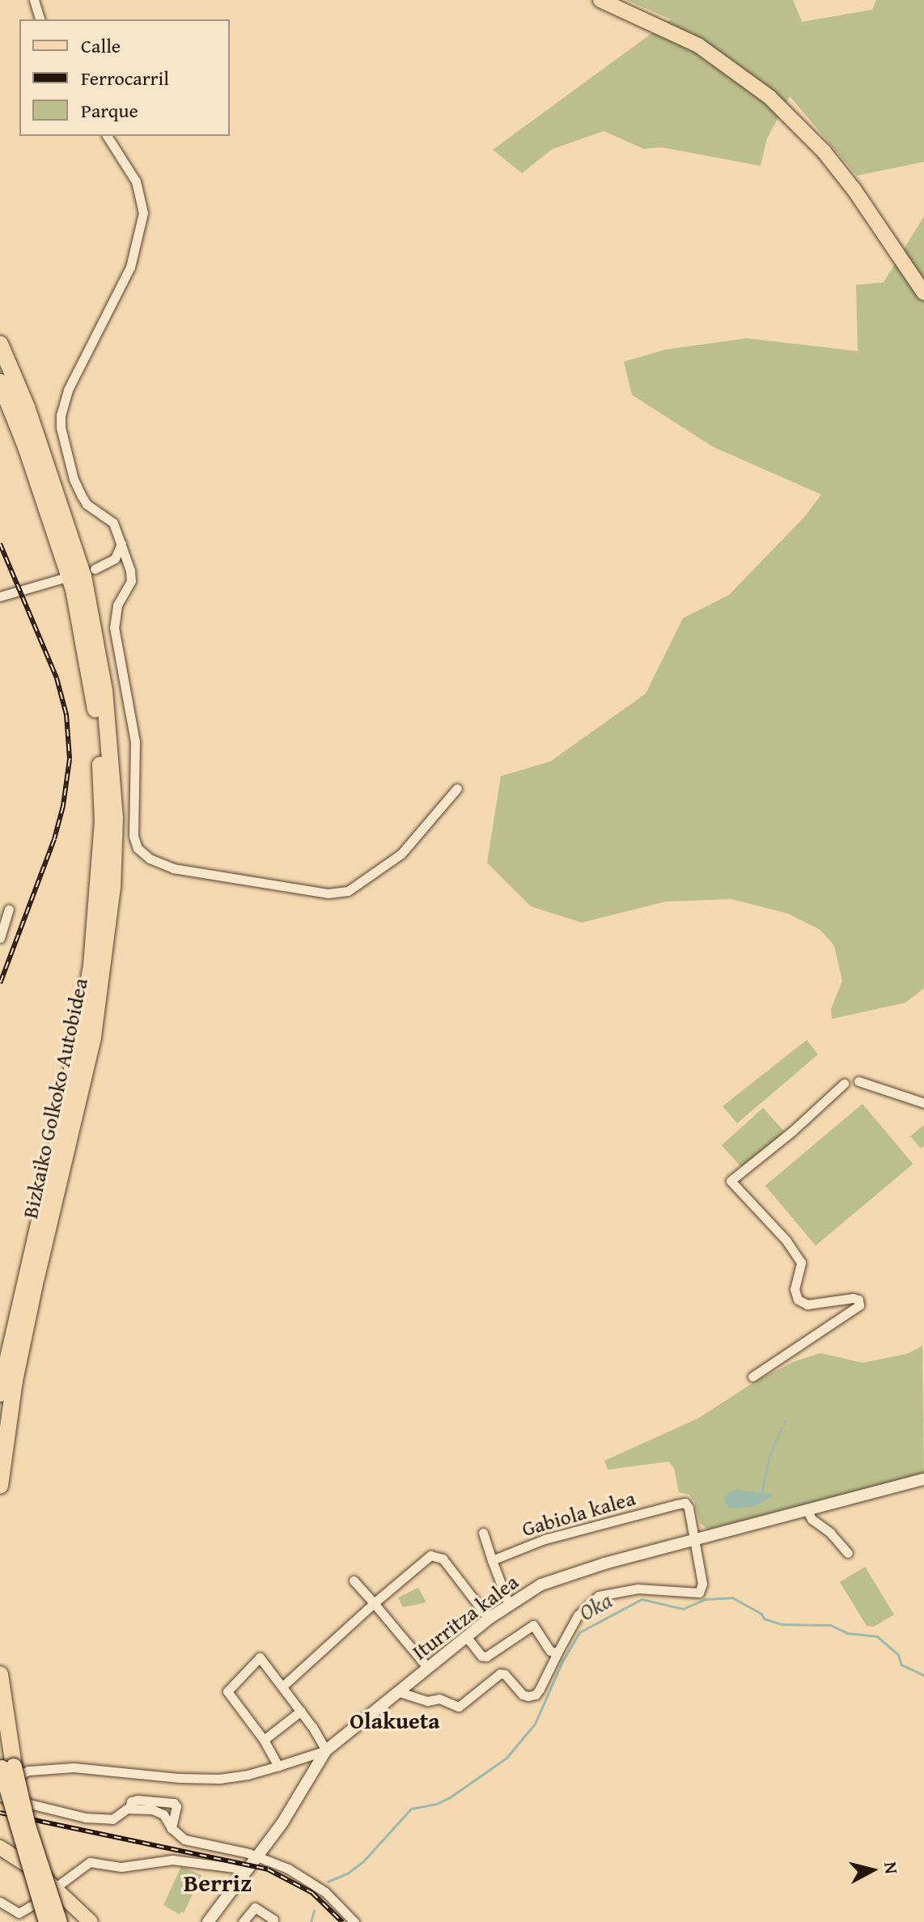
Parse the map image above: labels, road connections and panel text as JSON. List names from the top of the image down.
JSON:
{
  "streets": {
    "highway": ["Bizkaiko Golkoko Autobidea"],
    "street": ["Gabiola kalea", "Iturritza kalea"]
  },
  "crossings": [
    ["Gabiola kalea", "Iturritza kalea"]
  ],
  "districts": ["Olakueta", "Berriz"],
  "water": ["Oka"],
  "legend": ["Calle", "Ferrocarril", "Parque"],
  "north": "right"
}
